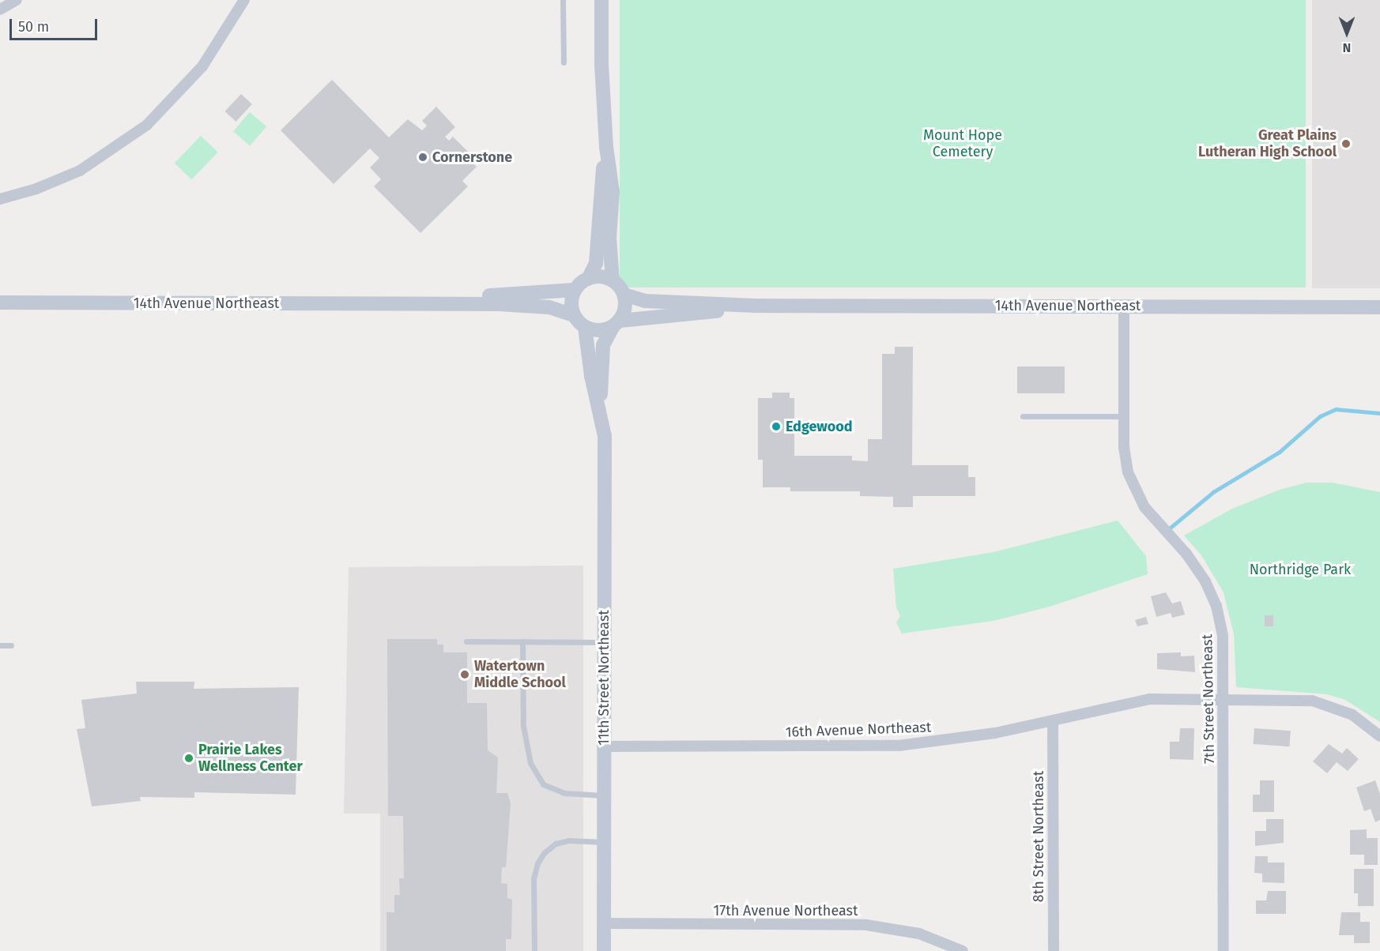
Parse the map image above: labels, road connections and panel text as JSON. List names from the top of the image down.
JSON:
{
  "streets": {
    "main road": ["14th Avenue Northeast", "11th Street Northeast"],
    "street": [
      "7th Street Northeast",
      "16th Avenue Northeast",
      "8th Street Northeast",
      "17th Avenue Northeast"
    ]
  },
  "crossings": [
    ["14th Avenue Northeast", "11th Street Northeast"],
    ["14th Avenue Northeast", "7th Street Northeast"],
    ["11th Street Northeast", "16th Avenue Northeast"],
    ["11th Street Northeast", "17th Avenue Northeast"],
    ["7th Street Northeast", "16th Avenue Northeast"],
    ["16th Avenue Northeast", "8th Street Northeast"]
  ],
  "parks": ["Mount Hope Cemetery", "Northridge Park"],
  "places": [
    "Great Plains Lutheran High School",
    "Cornerstone",
    "Edgewood",
    "Watertown Middle School",
    "Prairie Lakes Wellness Center"
  ],
  "scale_bar": "50 m",
  "north": "bottom"
}
